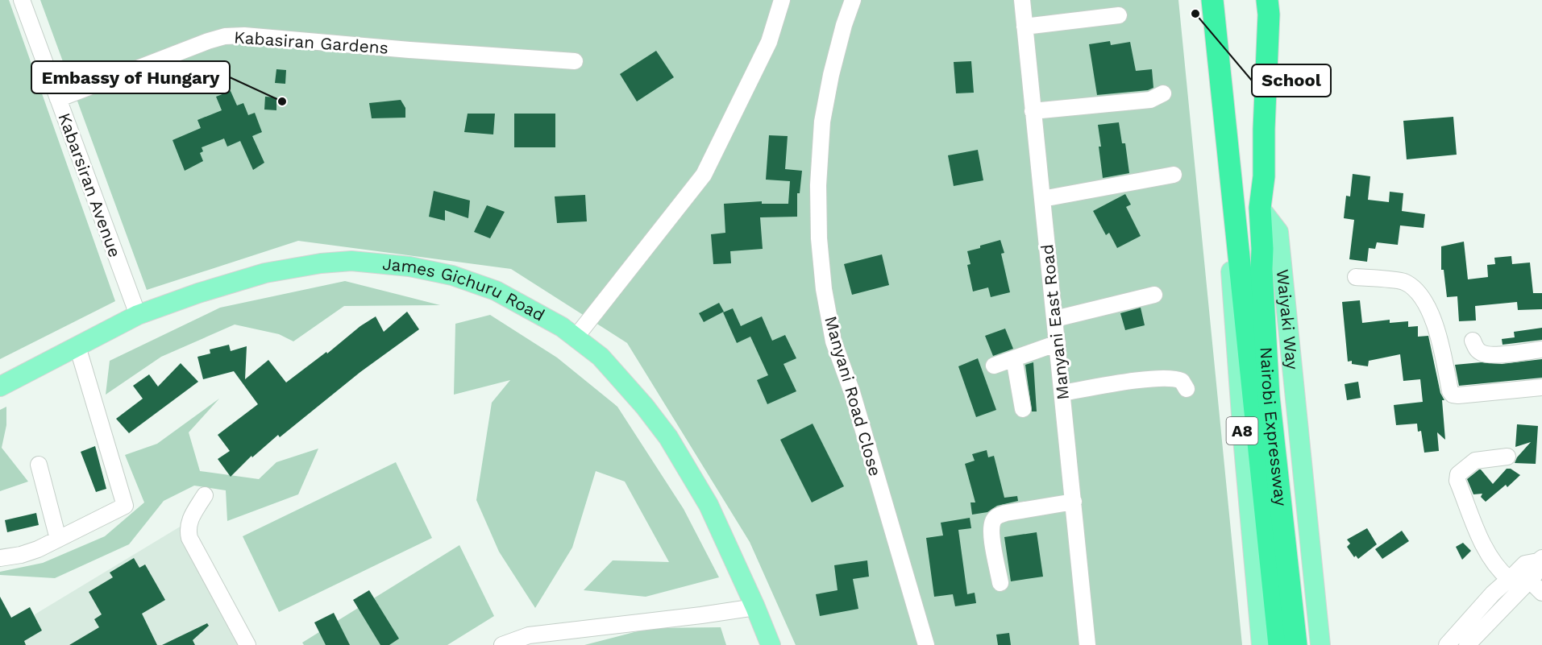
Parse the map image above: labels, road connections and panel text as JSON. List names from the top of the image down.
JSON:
{
  "streets": {
    "highway": ["Nairobi Expressway", "A8"],
    "main road": ["James Gichuru Road", "Waiyaki Way"],
    "street": [
      "Kabasiran Gardens",
      "Kabarsiran Avenue",
      "Manyani East Road",
      "Manyani Road Close"
    ]
  },
  "crossings": [
    ["Kabasiran Gardens", "Kabarsiran Avenue"],
    ["Kabarsiran Avenue", "James Gichuru Road"],
    ["Waiyaki Way", "Nairobi Expressway"],
    ["Waiyaki Way", "A8"],
    ["Nairobi Expressway", "A8"]
  ],
  "places": ["School", "Embassy of Hungary"]
}
